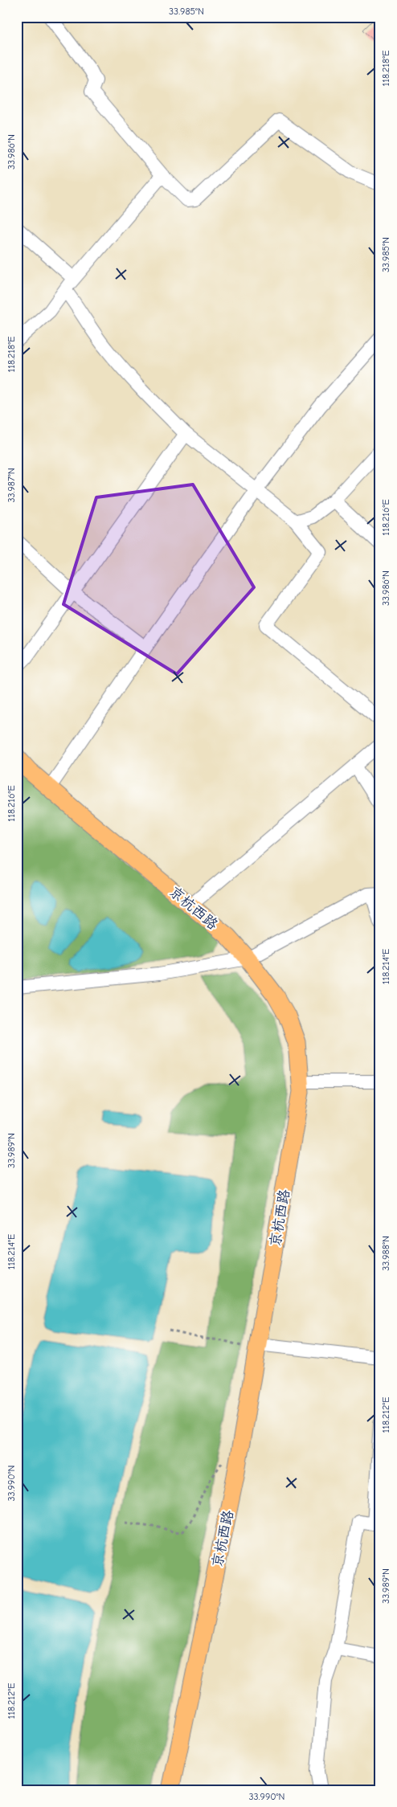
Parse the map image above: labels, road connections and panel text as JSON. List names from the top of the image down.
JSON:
{
  "streets": {
    "main road": ["京杭西路"]
  },
  "coordinates": [
    "33.985°N",
    "118.218°E",
    "33.986°N",
    "33.987°N",
    "118.216°E",
    "118.214°E",
    "33.989°N",
    "33.988°N",
    "118.212°E",
    "33.990°N"
  ]
}
